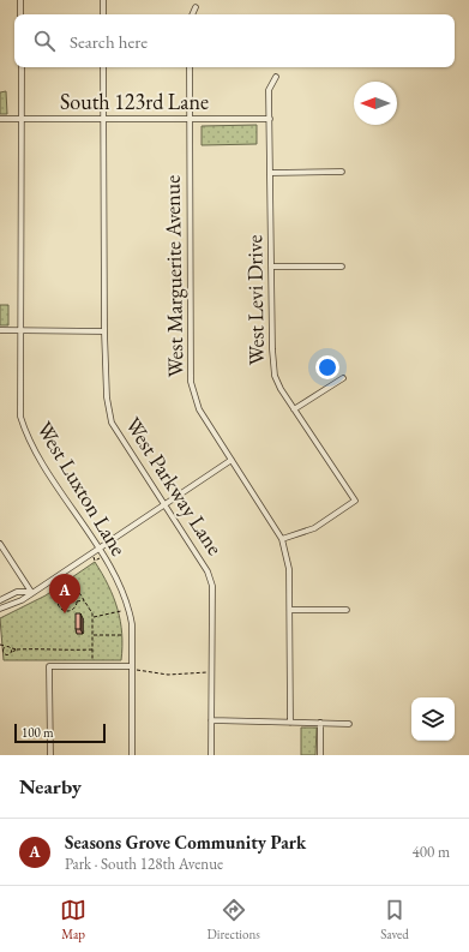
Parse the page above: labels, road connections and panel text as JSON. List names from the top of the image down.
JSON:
{
  "streets": {
    "street": [
      "South 123rd Lane",
      "West Marguerite Avenue",
      "West Levi Drive",
      "West Parkway Lane",
      "West Luxton Lane"
    ]
  },
  "crossings": [
    ["South 123rd Lane", "West Marguerite Avenue"],
    ["South 123rd Lane", "West Levi Drive"],
    ["South 123rd Lane", "West Parkway Lane"],
    ["South 123rd Lane", "West Luxton Lane"],
    ["West Marguerite Avenue", "West Levi Drive"]
  ],
  "scale_bar": "100 m",
  "north": "left",
  "page": {
    "search": "Search here",
    "pins": "A",
    "scale": "100 m",
    "heading": "Nearby",
    "list": [
      {
        "mark": "A",
        "name": "Seasons Grove Community Park",
        "note": "Park · South 128th Avenue",
        "value": "400 m"
      }
    ],
    "nav": ["Map", "Directions", "Saved"]
  }
}
